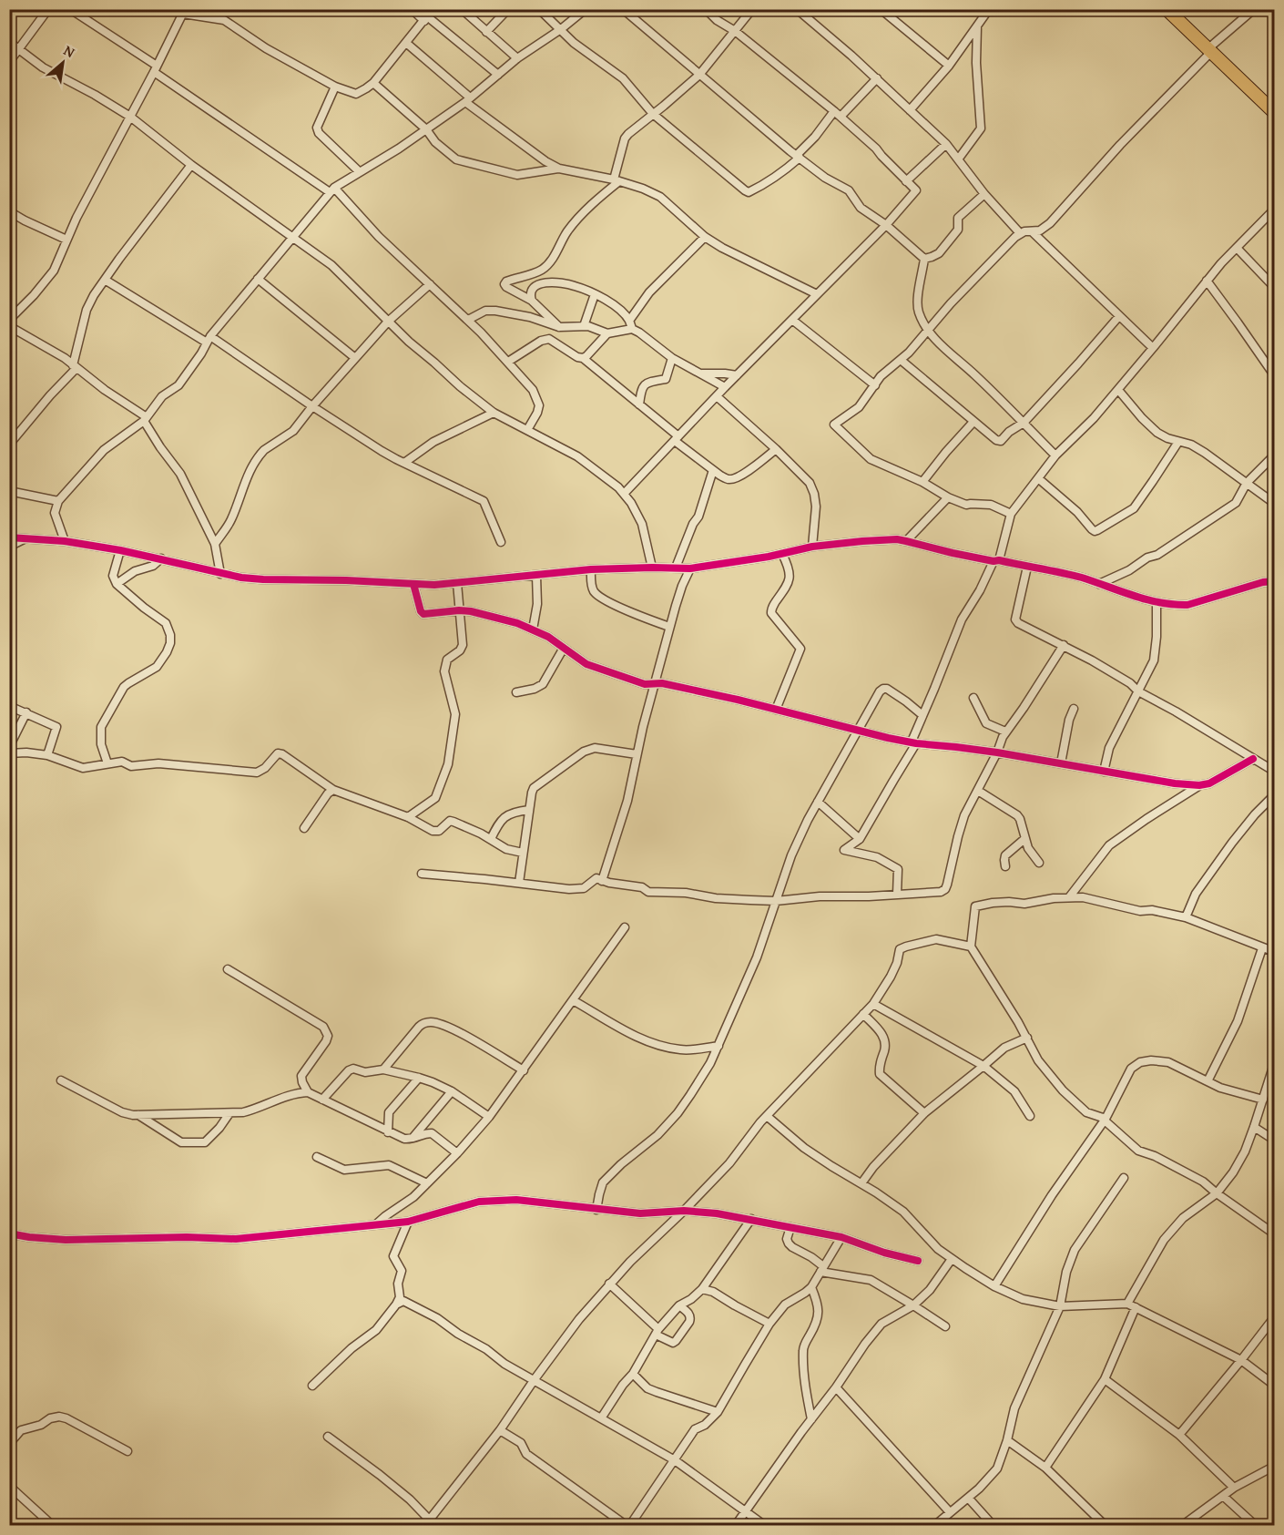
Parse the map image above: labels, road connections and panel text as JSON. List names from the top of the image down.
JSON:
{
  "north": "top right"
}
